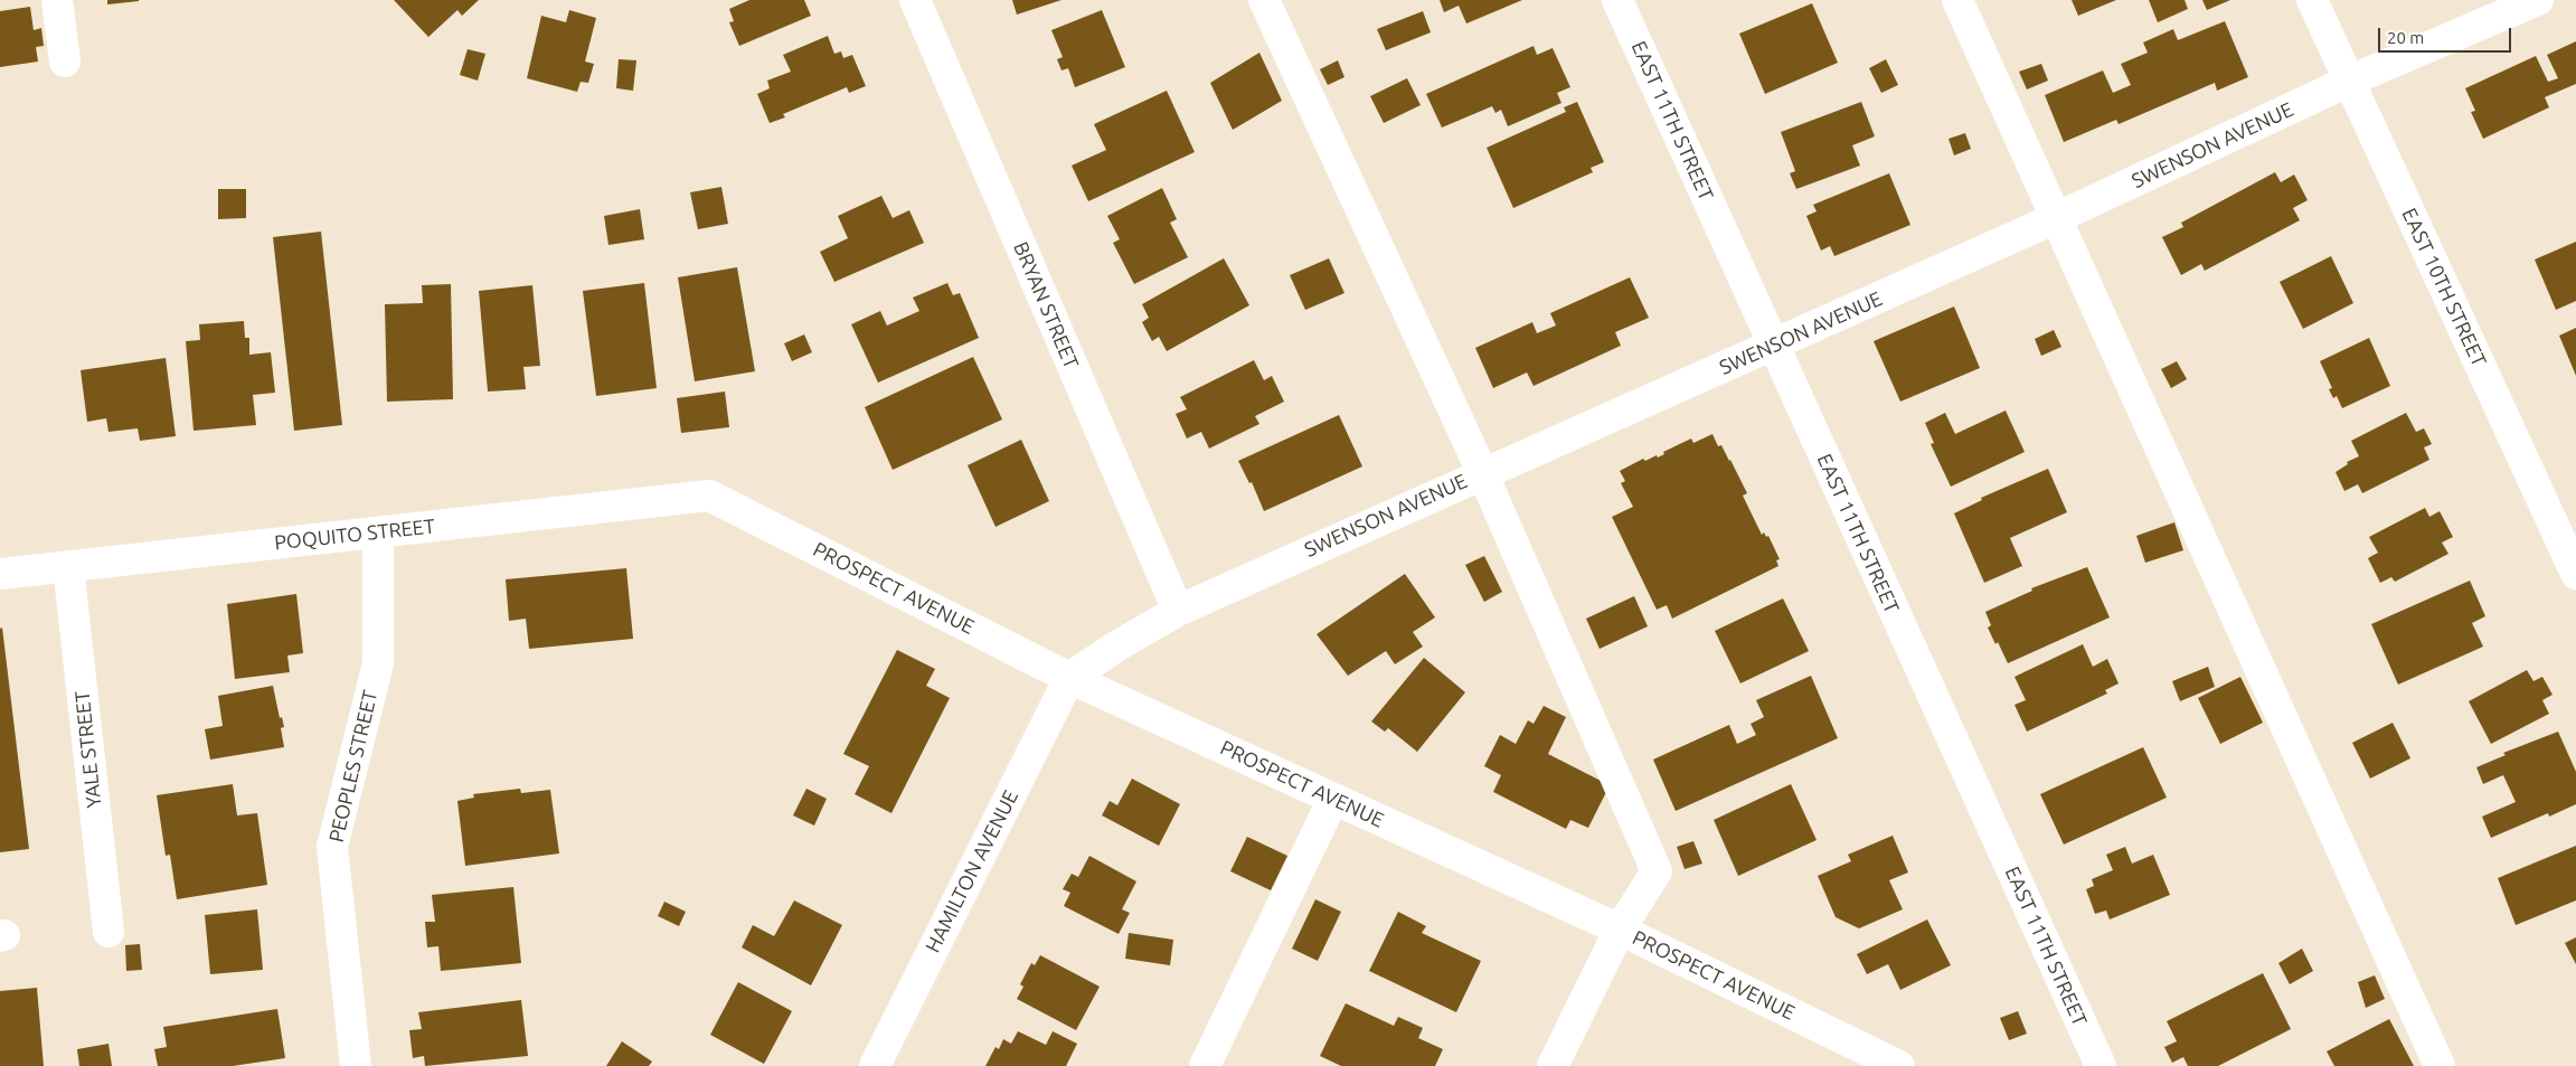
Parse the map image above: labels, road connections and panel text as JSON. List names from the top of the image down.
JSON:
{
  "streets": {
    "street": [
      "EAST 11TH STREET",
      "SWENSON AVENUE",
      "EAST 10TH STREET",
      "BRYAN STREET",
      "POQUITO STREET",
      "PROSPECT AVENUE",
      "YALE STREET",
      "PEOPLES STREET",
      "HAMILTON AVENUE"
    ]
  },
  "crossings": [
    ["EAST 11TH STREET", "SWENSON AVENUE"],
    ["SWENSON AVENUE", "EAST 10TH STREET"],
    ["SWENSON AVENUE", "BRYAN STREET"],
    ["SWENSON AVENUE", "PROSPECT AVENUE"],
    ["SWENSON AVENUE", "HAMILTON AVENUE"],
    ["POQUITO STREET", "PROSPECT AVENUE"],
    ["POQUITO STREET", "YALE STREET"],
    ["POQUITO STREET", "PEOPLES STREET"],
    ["PROSPECT AVENUE", "HAMILTON AVENUE"]
  ],
  "scale_bar": "20 m"
}
